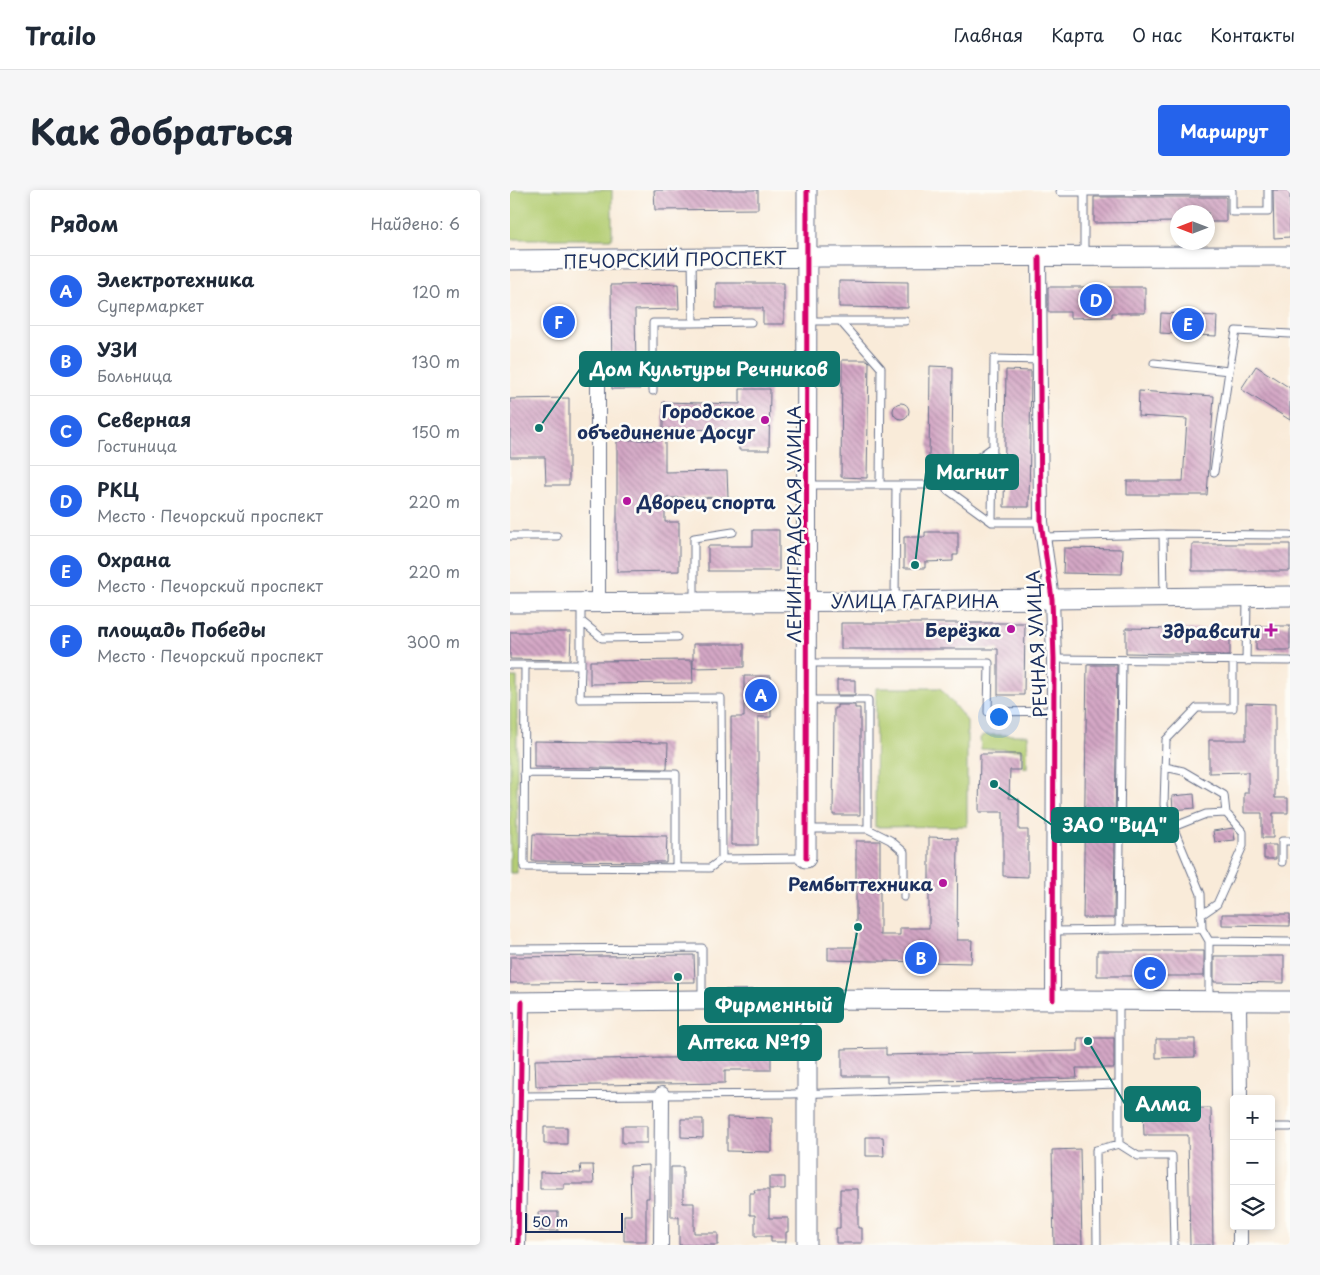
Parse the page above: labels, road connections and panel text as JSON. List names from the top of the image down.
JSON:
{
  "streets": {
    "main road": ["ПЕЧОРСКИЙ ПРОСПЕКТ", "ЛЕНИНГРАДСКАЯ УЛИЦА", "УЛИЦА ГАГАРИНА"],
    "street": ["РЕЧНАЯ УЛИЦА"]
  },
  "crossings": [
    ["ПЕЧОРСКИЙ ПРОСПЕКТ", "ЛЕНИНГРАДСКАЯ УЛИЦА"],
    ["ПЕЧОРСКИЙ ПРОСПЕКТ", "РЕЧНАЯ УЛИЦА"],
    ["ЛЕНИНГРАДСКАЯ УЛИЦА", "УЛИЦА ГАГАРИНА"],
    ["УЛИЦА ГАГАРИНА", "РЕЧНАЯ УЛИЦА"]
  ],
  "places": {
    "other": [
      "Городское объединение Досуг",
      "Дом Культуры Речников",
      "Дворец спорта",
      "Магнит",
      "Берёзка",
      "ЗАО \"ВиД\"",
      "Рембыттехника",
      "Фирменный",
      "Аптека №19",
      "Алма"
    ],
    "health": ["Здравсити"]
  },
  "scale_bar": "50 m",
  "north": "left",
  "page": {
    "header": "Trailo",
    "nav": [
      "Главная",
      "Карта",
      "О нас",
      "Контакты"
    ],
    "title": "Как добраться",
    "buttons": "Маршрут",
    "heading": ["Рядом", "Найдено: 6"],
    "list": [
      {
        "mark": "A",
        "name": "Электротехника",
        "note": "Супермаркет",
        "value": "120 m"
      },
      {
        "mark": "B",
        "name": "УЗИ",
        "note": "Больница",
        "value": "130 m"
      },
      {
        "mark": "C",
        "name": "Северная",
        "note": "Гостиница",
        "value": "150 m"
      },
      {
        "mark": "D",
        "name": "РКЦ",
        "note": "Место · Печорский проспект",
        "value": "220 m"
      },
      {
        "mark": "E",
        "name": "Охрана",
        "note": "Место · Печорский проспект",
        "value": "220 m"
      },
      {
        "mark": "F",
        "name": "площадь Победы",
        "note": "Место · Печорский проспект",
        "value": "300 m"
      }
    ],
    "pins": [
      "D",
      "F",
      "E",
      "A",
      "B",
      "C"
    ],
    "map_buttons": ["+", "−"],
    "scale": "50 m"
  }
}
